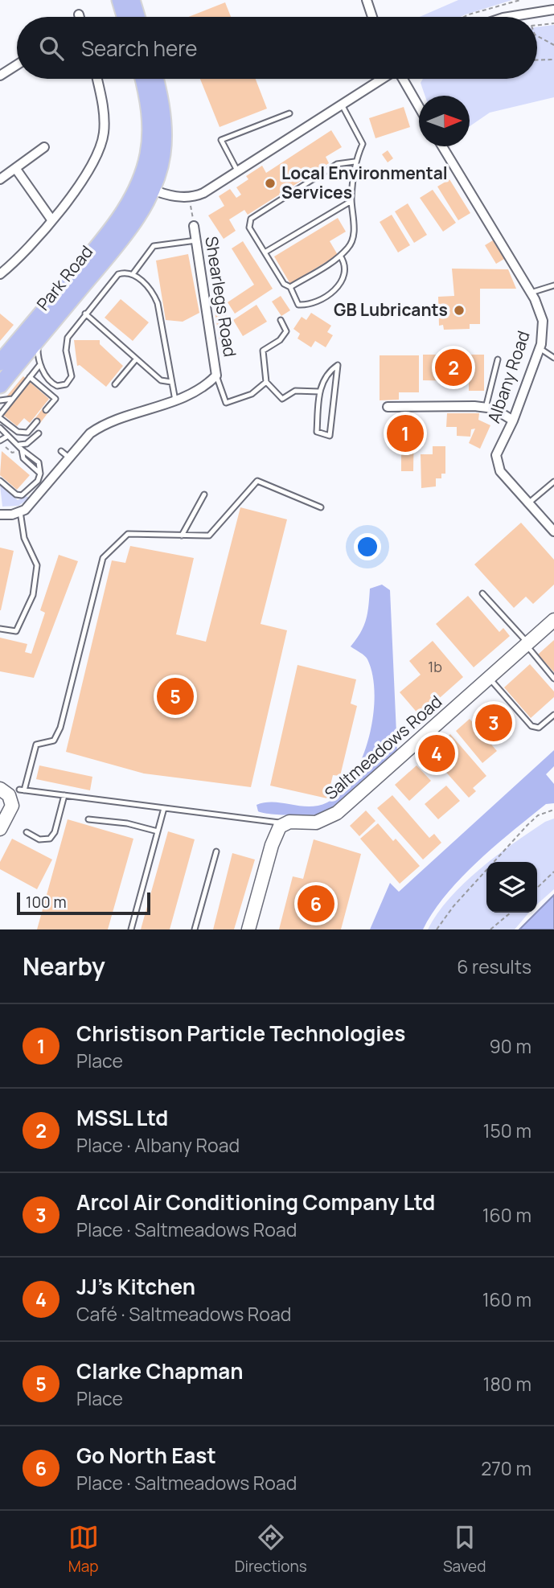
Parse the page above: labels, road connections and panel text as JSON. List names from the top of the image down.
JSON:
{
  "streets": {
    "highway": ["Park Road"],
    "street": ["Shearlegs Road", "Albany Road", "Saltmeadows Road"]
  },
  "places": ["Local Environmental Services", "GB Lubricants"],
  "house_numbers": ["1b"],
  "scale_bar": "100 m",
  "north": "right",
  "page": {
    "search": "Search here",
    "pins": [
      "2",
      "1",
      "5",
      "3",
      "4",
      "6"
    ],
    "scale": "100 m",
    "heading": ["Nearby", "6 results"],
    "list": [
      {
        "mark": "1",
        "name": "Christison Particle Technologies",
        "note": "Place",
        "value": "90 m"
      },
      {
        "mark": "2",
        "name": "MSSL Ltd",
        "note": "Place · Albany Road",
        "value": "150 m"
      },
      {
        "mark": "3",
        "name": "Arcol Air Conditioning Company Ltd",
        "note": "Place · Saltmeadows Road",
        "value": "160 m"
      },
      {
        "mark": "4",
        "name": "JJ's Kitchen",
        "note": "Café · Saltmeadows Road",
        "value": "160 m"
      },
      {
        "mark": "5",
        "name": "Clarke Chapman",
        "note": "Place",
        "value": "180 m"
      },
      {
        "mark": "6",
        "name": "Go North East",
        "note": "Place · Saltmeadows Road",
        "value": "270 m"
      }
    ],
    "nav": ["Map", "Directions", "Saved"]
  }
}
